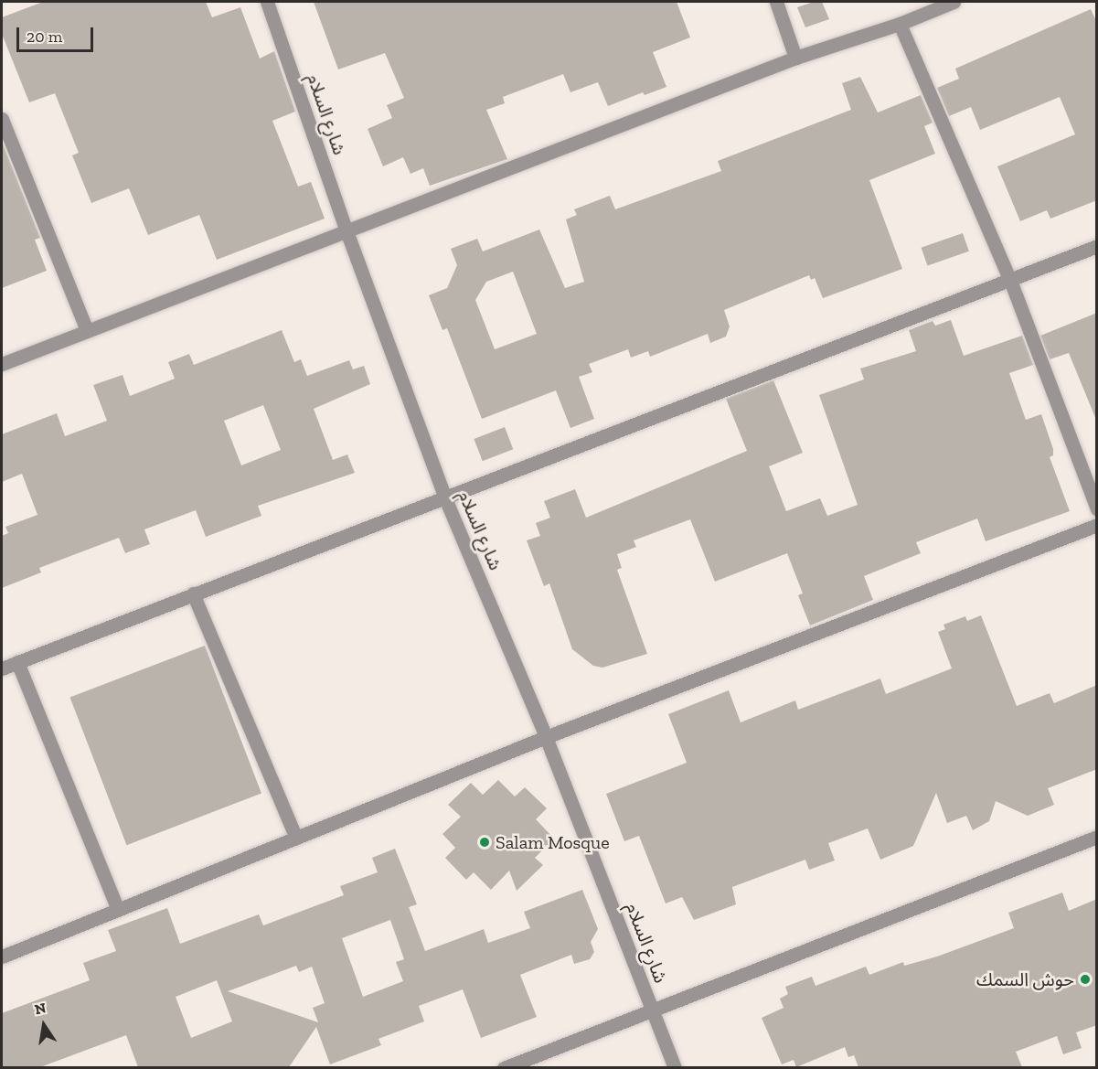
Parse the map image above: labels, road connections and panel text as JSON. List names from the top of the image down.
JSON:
{
  "streets": {
    "street": ["شارع السلام"]
  },
  "places": ["Salam Mosque", "حوش السمك"],
  "scale_bar": "20 m",
  "north": "top"
}
